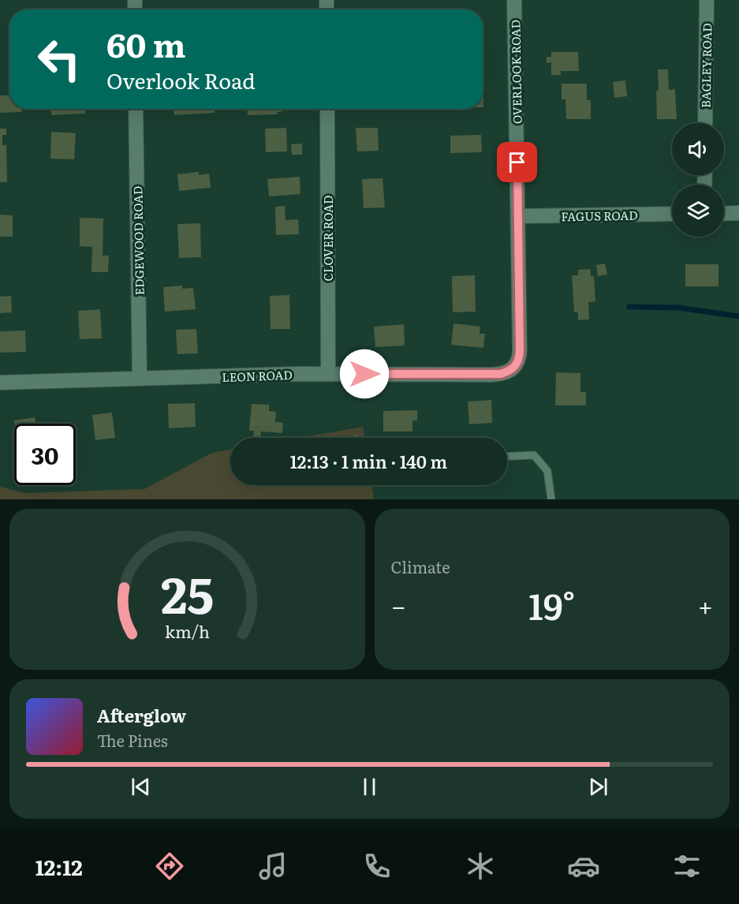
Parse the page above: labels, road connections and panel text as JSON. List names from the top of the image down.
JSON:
{
  "streets": {
    "street": [
      "BAGLEY ROAD",
      "OVERLOOK ROAD",
      "FAGUS ROAD",
      "CLOVER ROAD",
      "EDGEWOOD ROAD",
      "LEON ROAD"
    ]
  },
  "crossings": [
    ["OVERLOOK ROAD", "FAGUS ROAD"],
    ["OVERLOOK ROAD", "LEON ROAD"],
    ["CLOVER ROAD", "LEON ROAD"],
    ["EDGEWOOD ROAD", "LEON ROAD"]
  ],
  "page": {
    "turn": ["60 m", "Overlook Road"],
    "limit": "30",
    "trip": "12:13 · 1 min · 140 m",
    "tile": "Climate",
    "heat": ["−", "19°", "+"],
    "song": ["Afterglow", "The Pines"],
    "tabs": "12:12",
    "gauge": ["25", "km/h"]
  }
}
